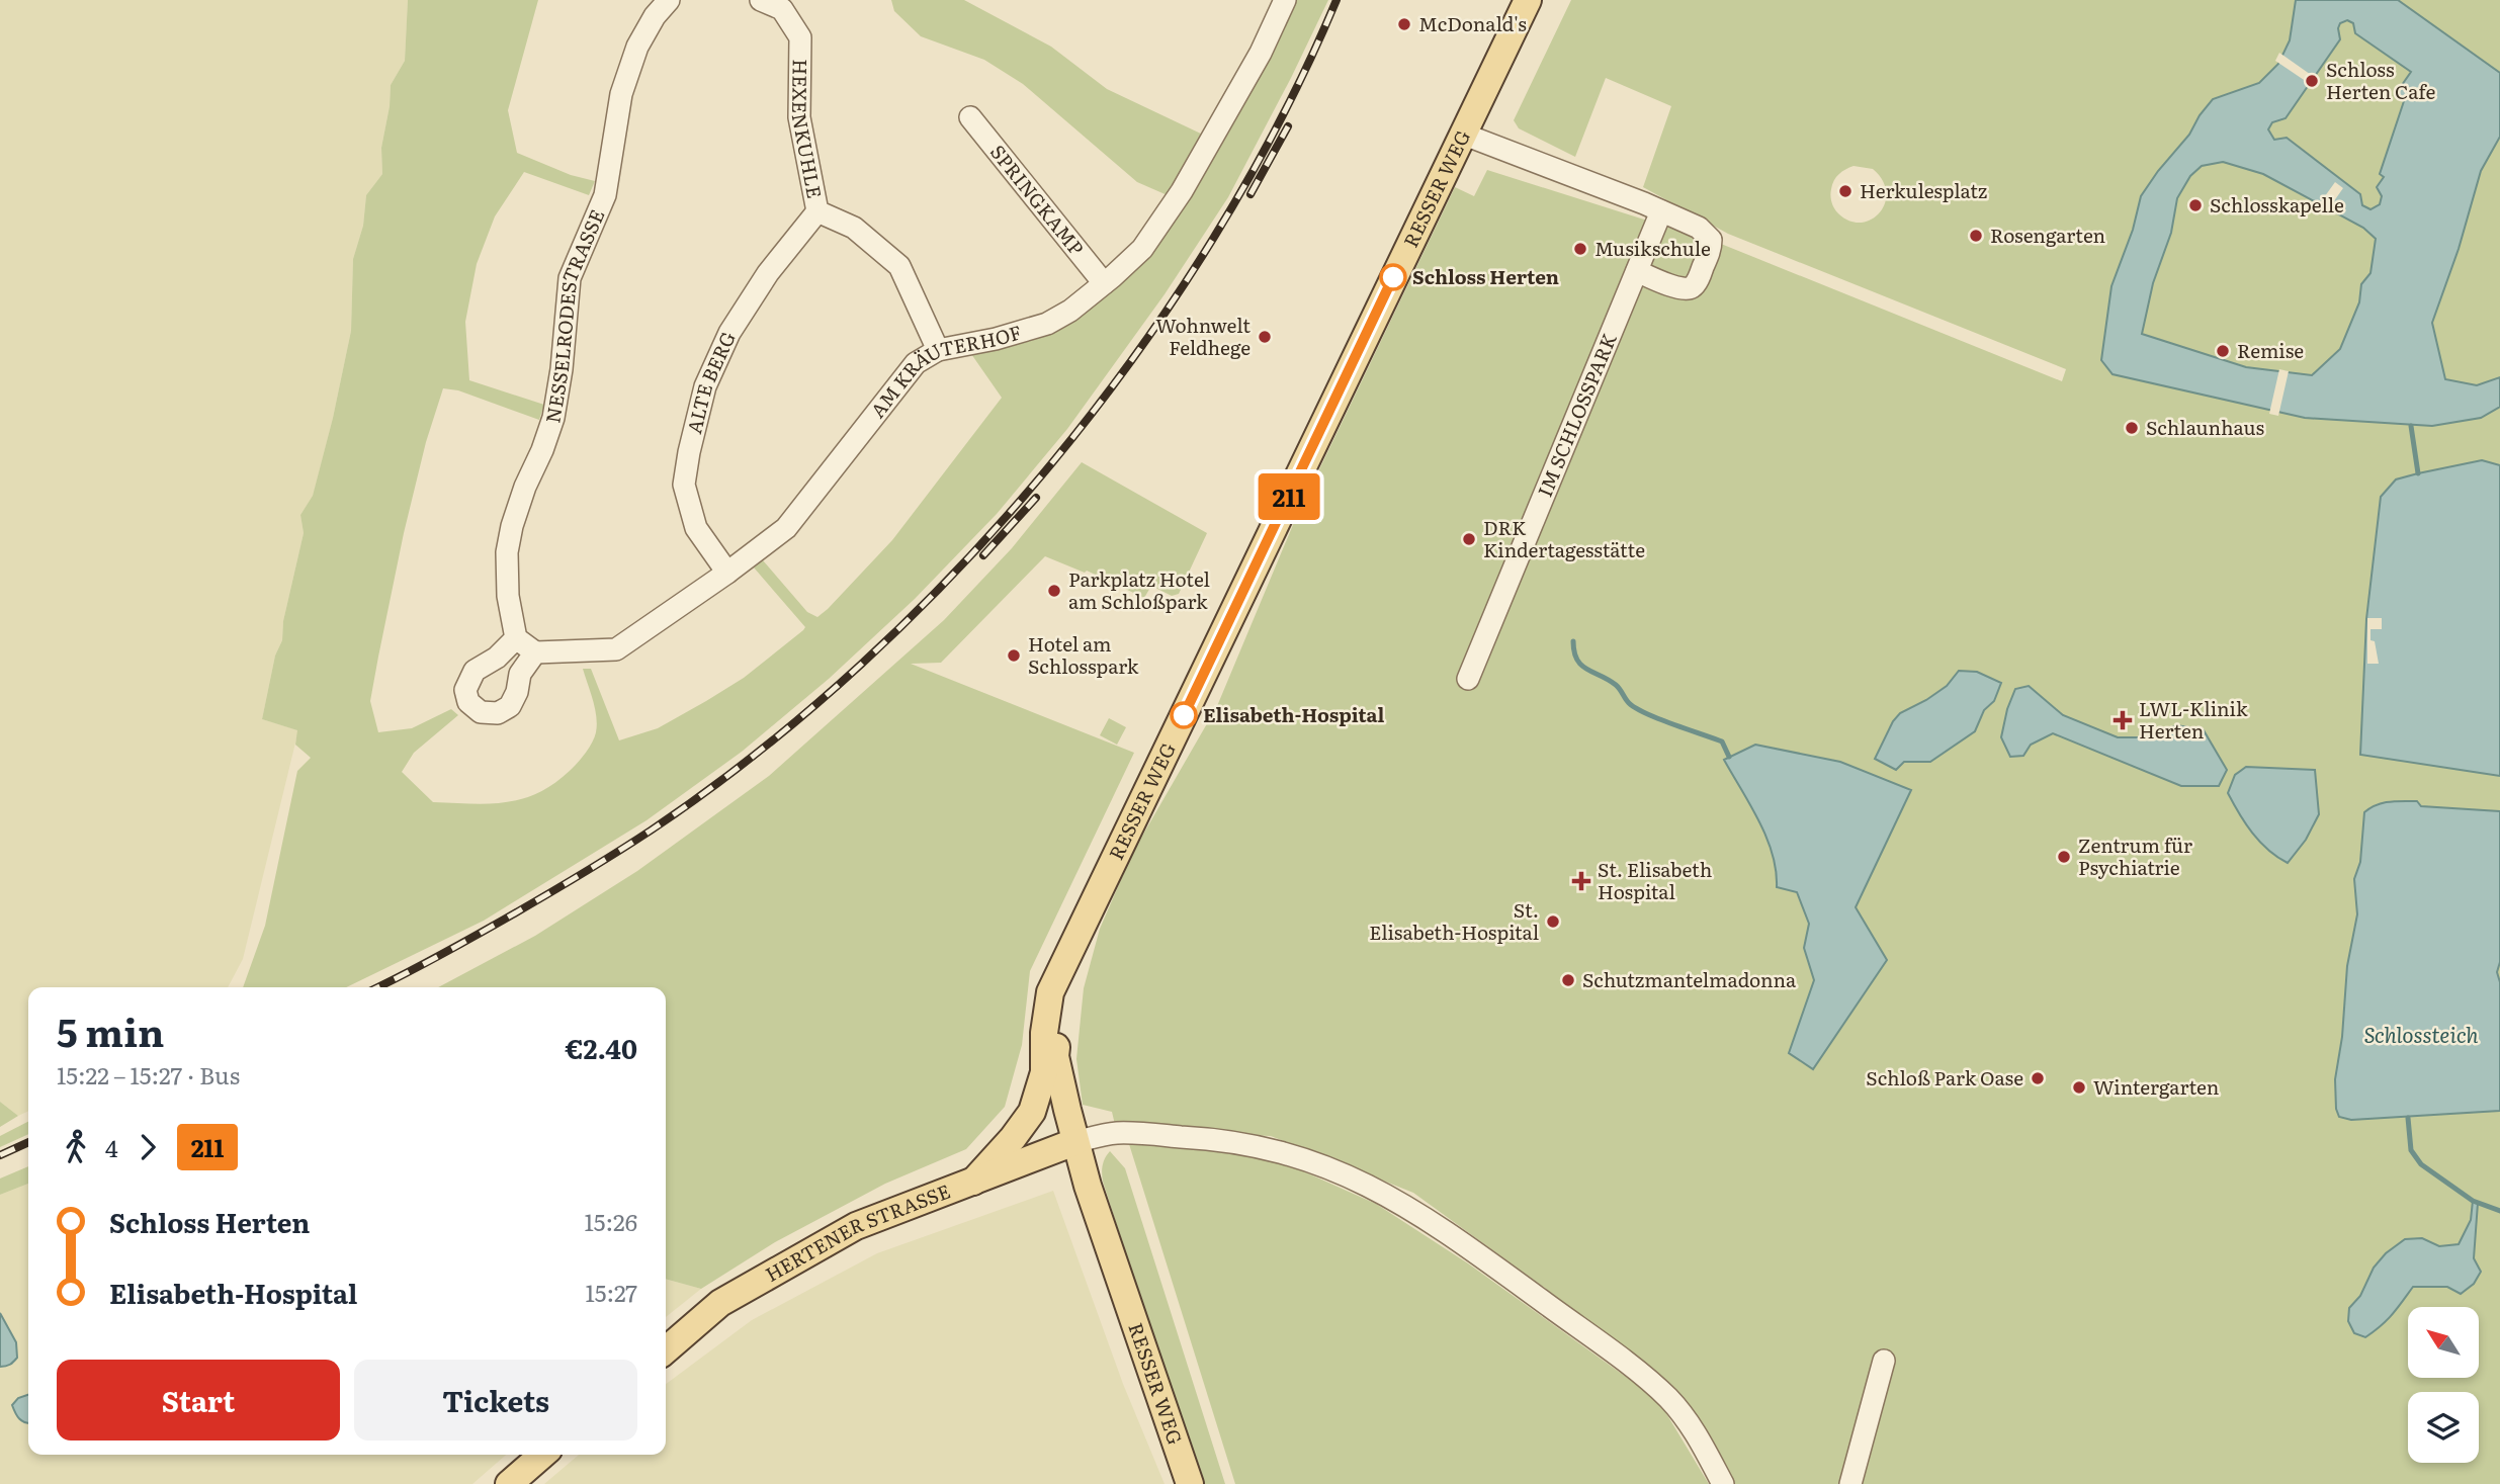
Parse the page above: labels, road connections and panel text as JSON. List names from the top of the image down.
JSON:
{
  "streets": {
    "main road": ["RESSER WEG", "HERTENER STRASSE"],
    "street": [
      "HEXENKUHLE",
      "SPRINGKAMP",
      "NESSELRODESTRASSE",
      "AM KRÄUTERHOF",
      "ALTE BERG",
      "IM SCHLOSSPARK"
    ]
  },
  "crossings": [
    ["HEXENKUHLE", "AM KRÄUTERHOF"],
    ["HEXENKUHLE", "ALTE BERG"],
    ["RESSER WEG", "HERTENER STRASSE"],
    ["SPRINGKAMP", "AM KRÄUTERHOF"],
    ["AM KRÄUTERHOF", "ALTE BERG"]
  ],
  "water": ["Schlossteich"],
  "places": {
    "other": [
      "McDonald's",
      "Schloss Herten Cafe",
      "Herkulesplatz",
      "Schlosskapelle",
      "Rosengarten",
      "Musikschule",
      "Schloss Herten",
      "Wohnwelt Feldhege",
      "Remise",
      "Schlaunhaus",
      "DRK Kindertagesstätte",
      "Parkplatz Hotel am Schloßpark",
      "Hotel am Schlosspark",
      "Elisabeth-Hospital",
      "Zentrum für Psychiatrie",
      "St. Elisabeth-Hospital",
      "Schutzmantelmadonna",
      "Schloß Park Oase",
      "Wintergarten"
    ],
    "health": ["LWL-Klinik Herten", "St. Elisabeth Hospital"]
  },
  "lines": ["bus line 211"],
  "north": "top left",
  "page": {
    "on_map": "211",
    "heading": ["5 min", "15:22 – 15:27 · Bus", "€2.40"],
    "legs": ["4", "211"],
    "list": [
      {
        "name": "Schloss Herten",
        "value": "15:26"
      },
      {
        "name": "Elisabeth-Hospital",
        "value": "15:27"
      }
    ],
    "buttons": ["Start", "Tickets"]
  }
}
